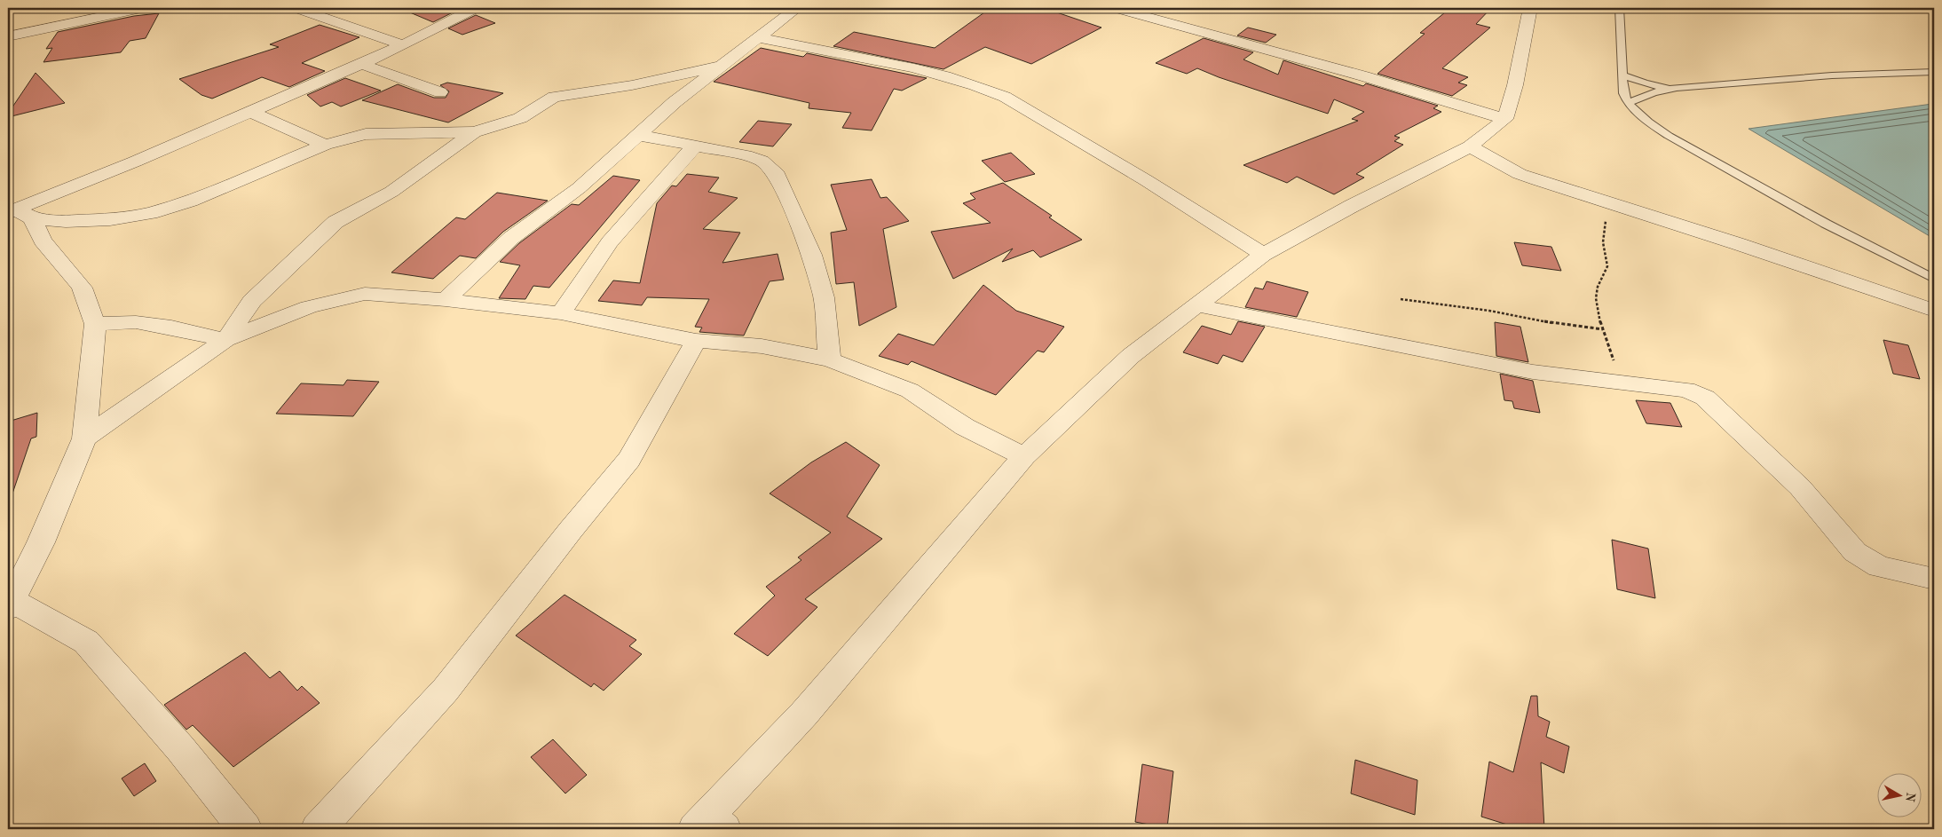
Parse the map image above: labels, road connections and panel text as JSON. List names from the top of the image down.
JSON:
{
  "north": "right"
}
